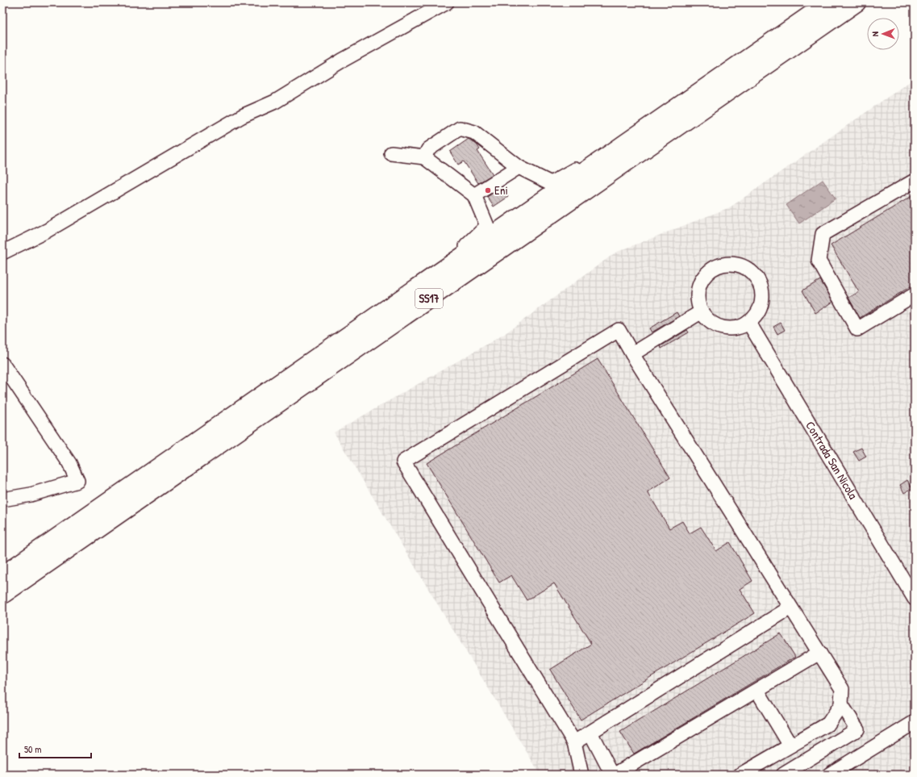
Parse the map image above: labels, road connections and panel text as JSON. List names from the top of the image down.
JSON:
{
  "streets": {
    "highway": ["SS17"],
    "street": ["Contrada San Nicola"]
  },
  "places": ["Eni"],
  "scale_bar": "50 m",
  "north": "left"
}
